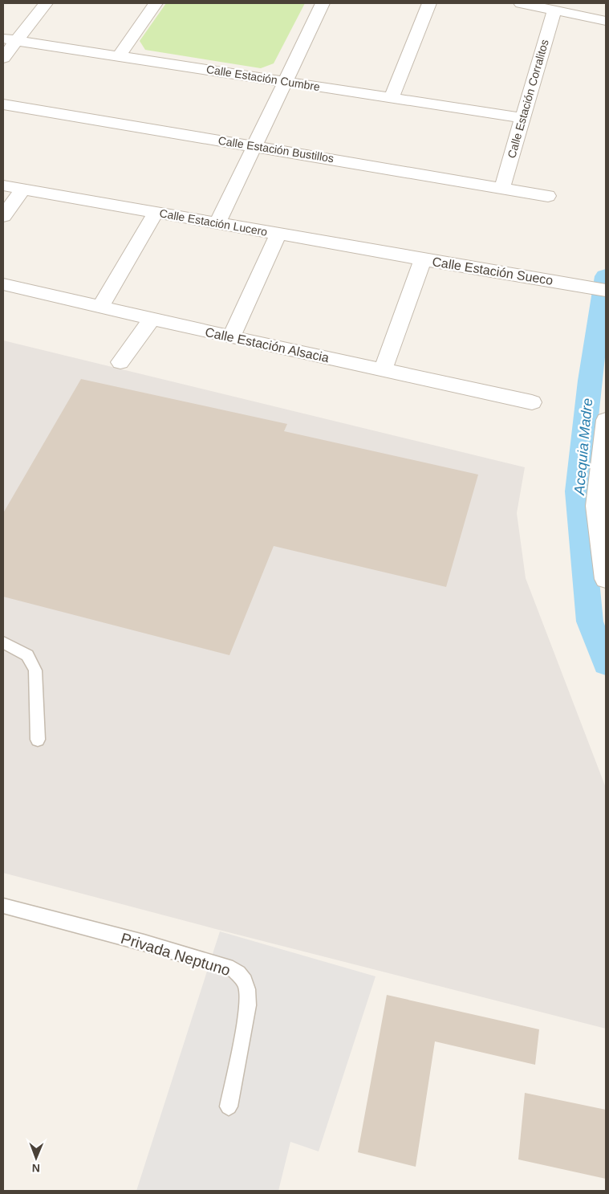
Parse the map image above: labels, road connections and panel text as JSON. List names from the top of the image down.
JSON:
{
  "streets": {
    "street": [
      "Calle Estación Cumbre",
      "Calle Estación Corralitos",
      "Calle Estación Bustillos",
      "Calle Estación Lucero",
      "Calle Estación Sueco",
      "Calle Estación Alsacia"
    ],
    "lane": ["Privada Neptuno"]
  },
  "crossings": [
    ["Calle Estación Cumbre", "Calle Estación Corralitos"],
    ["Calle Estación Corralitos", "Calle Estación Bustillos"],
    ["Calle Estación Lucero", "Calle Estación Sueco"],
    ["Calle Estación Sueco", "Calle Estación Alsacia"]
  ],
  "water": ["Acequia Madre"],
  "north": "bottom"
}
